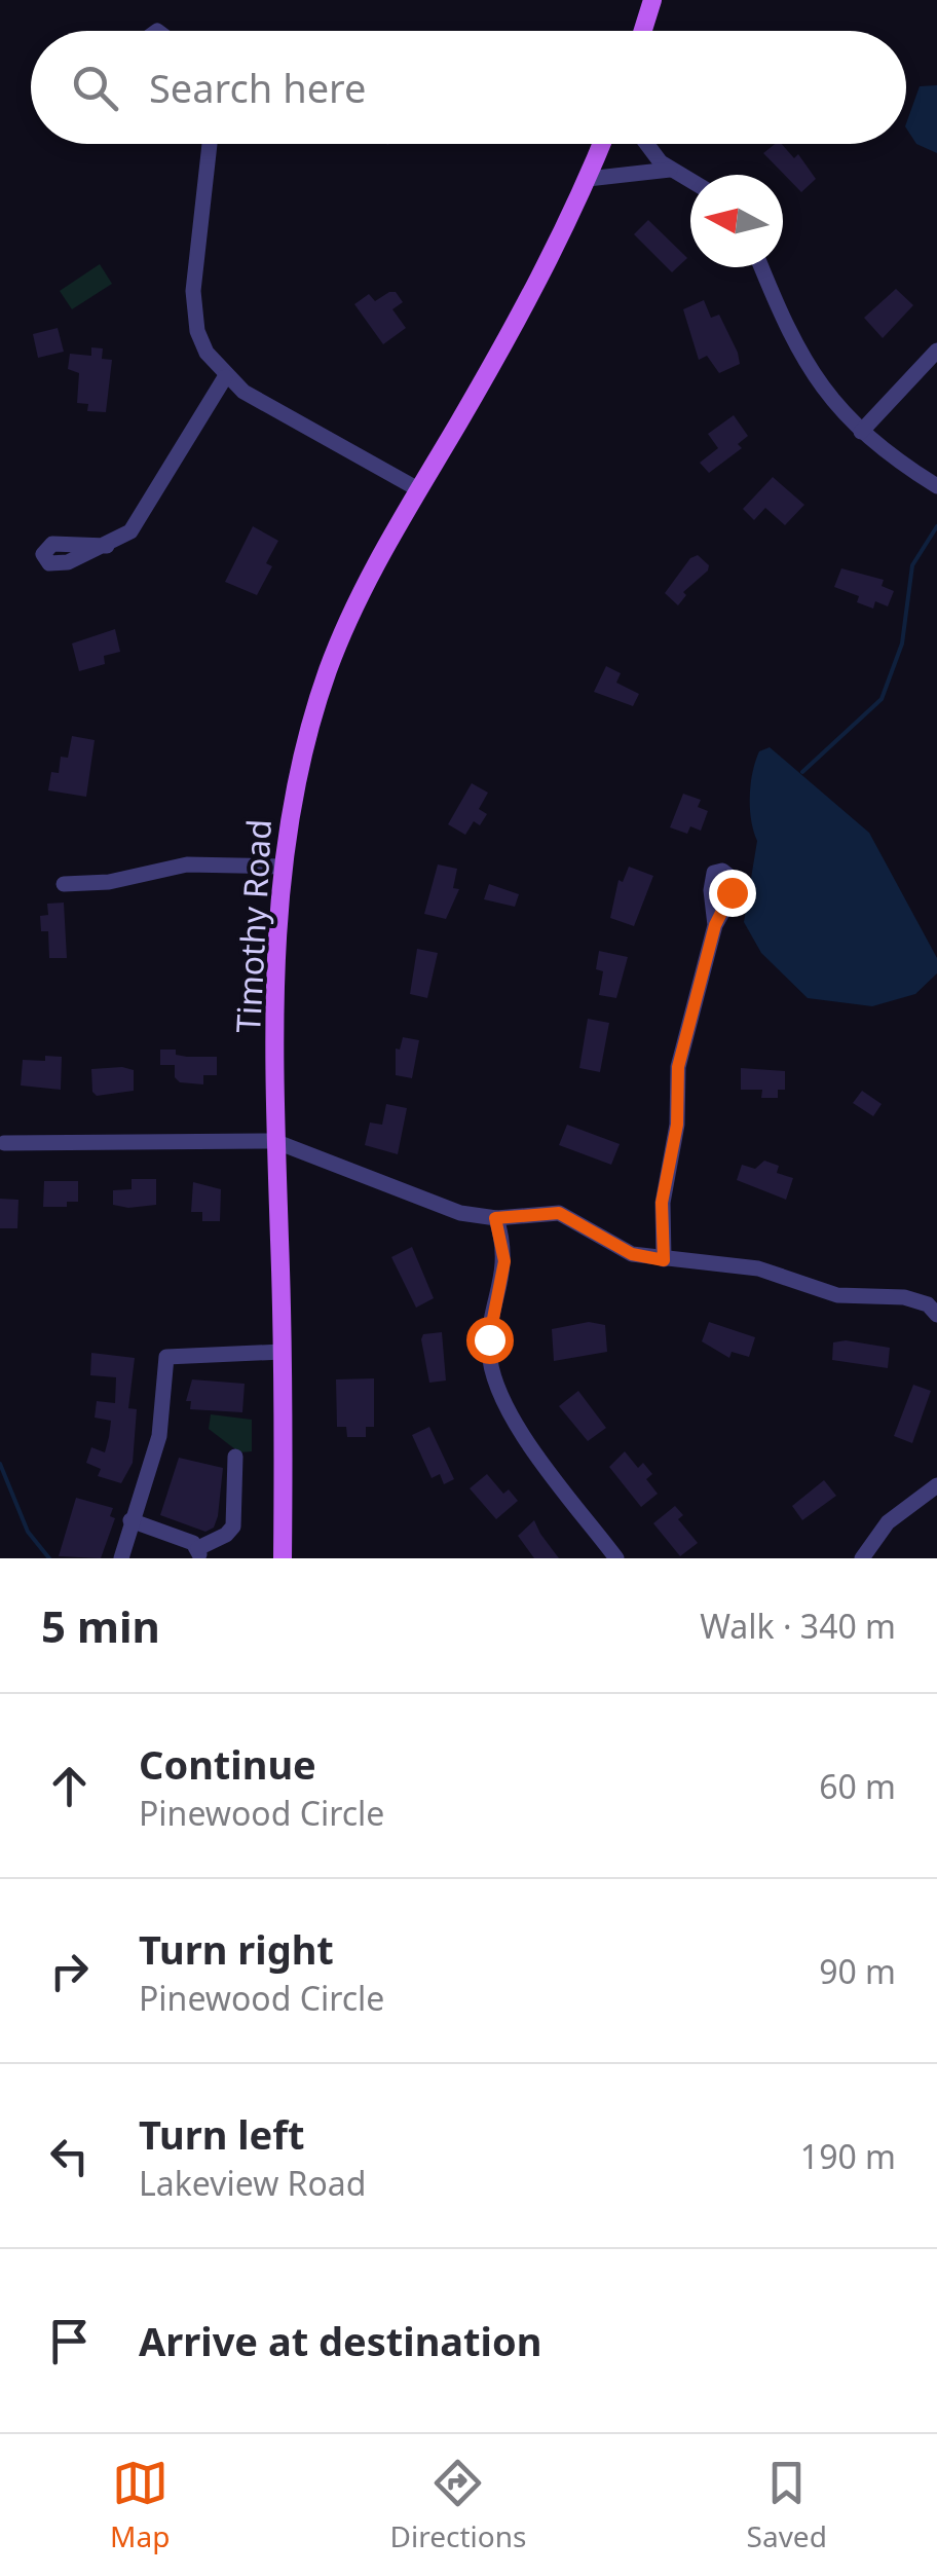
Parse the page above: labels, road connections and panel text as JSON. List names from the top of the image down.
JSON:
{
  "streets": {
    "main road": ["Timothy Road"]
  },
  "north": "left",
  "page": {
    "search": "Search here",
    "heading": ["5 min", "Walk · 340 m"],
    "list": [
      ["Continue", "Pinewood Circle", "60 m"],
      ["Turn right", "Pinewood Circle", "90 m"],
      ["Turn left", "Lakeview Road", "190 m"],
      "Arrive at destination"
    ],
    "nav": ["Map", "Directions", "Saved"]
  }
}
